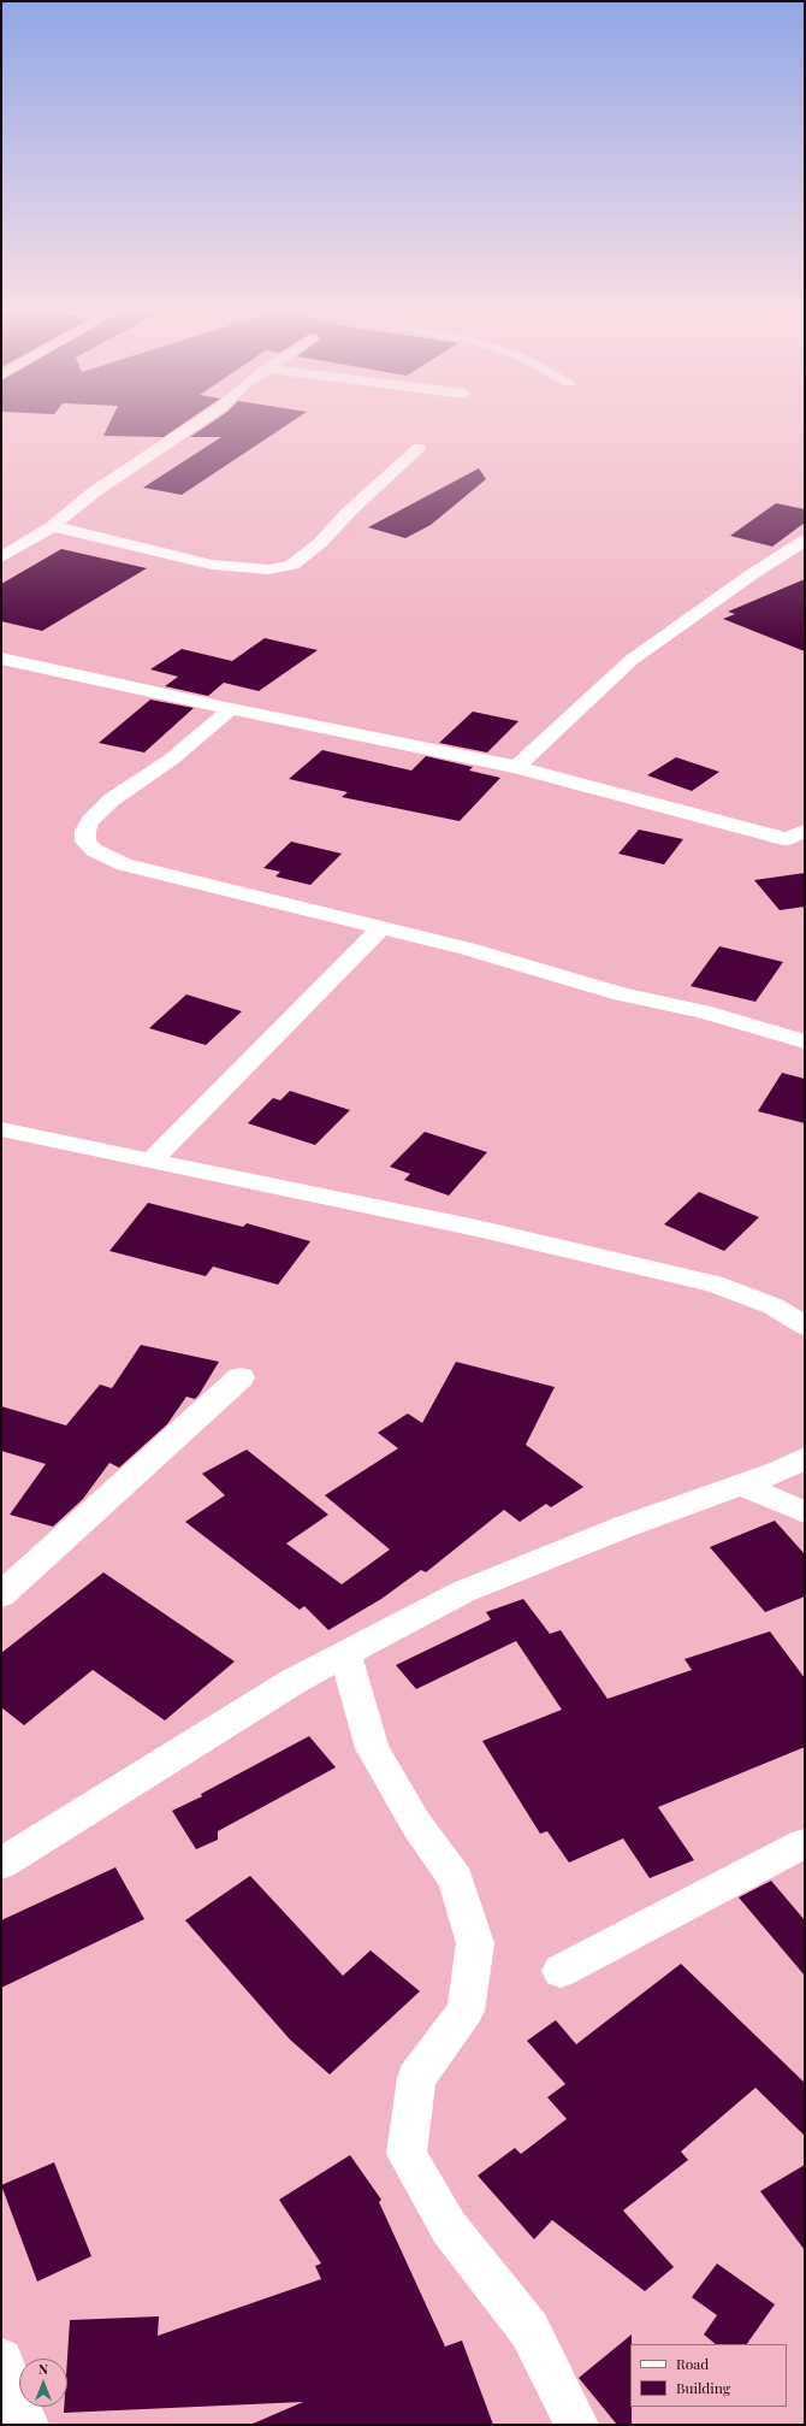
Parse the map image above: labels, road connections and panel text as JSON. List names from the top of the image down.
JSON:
{
  "legend": ["Road", "Building"],
  "north": "top"
}
